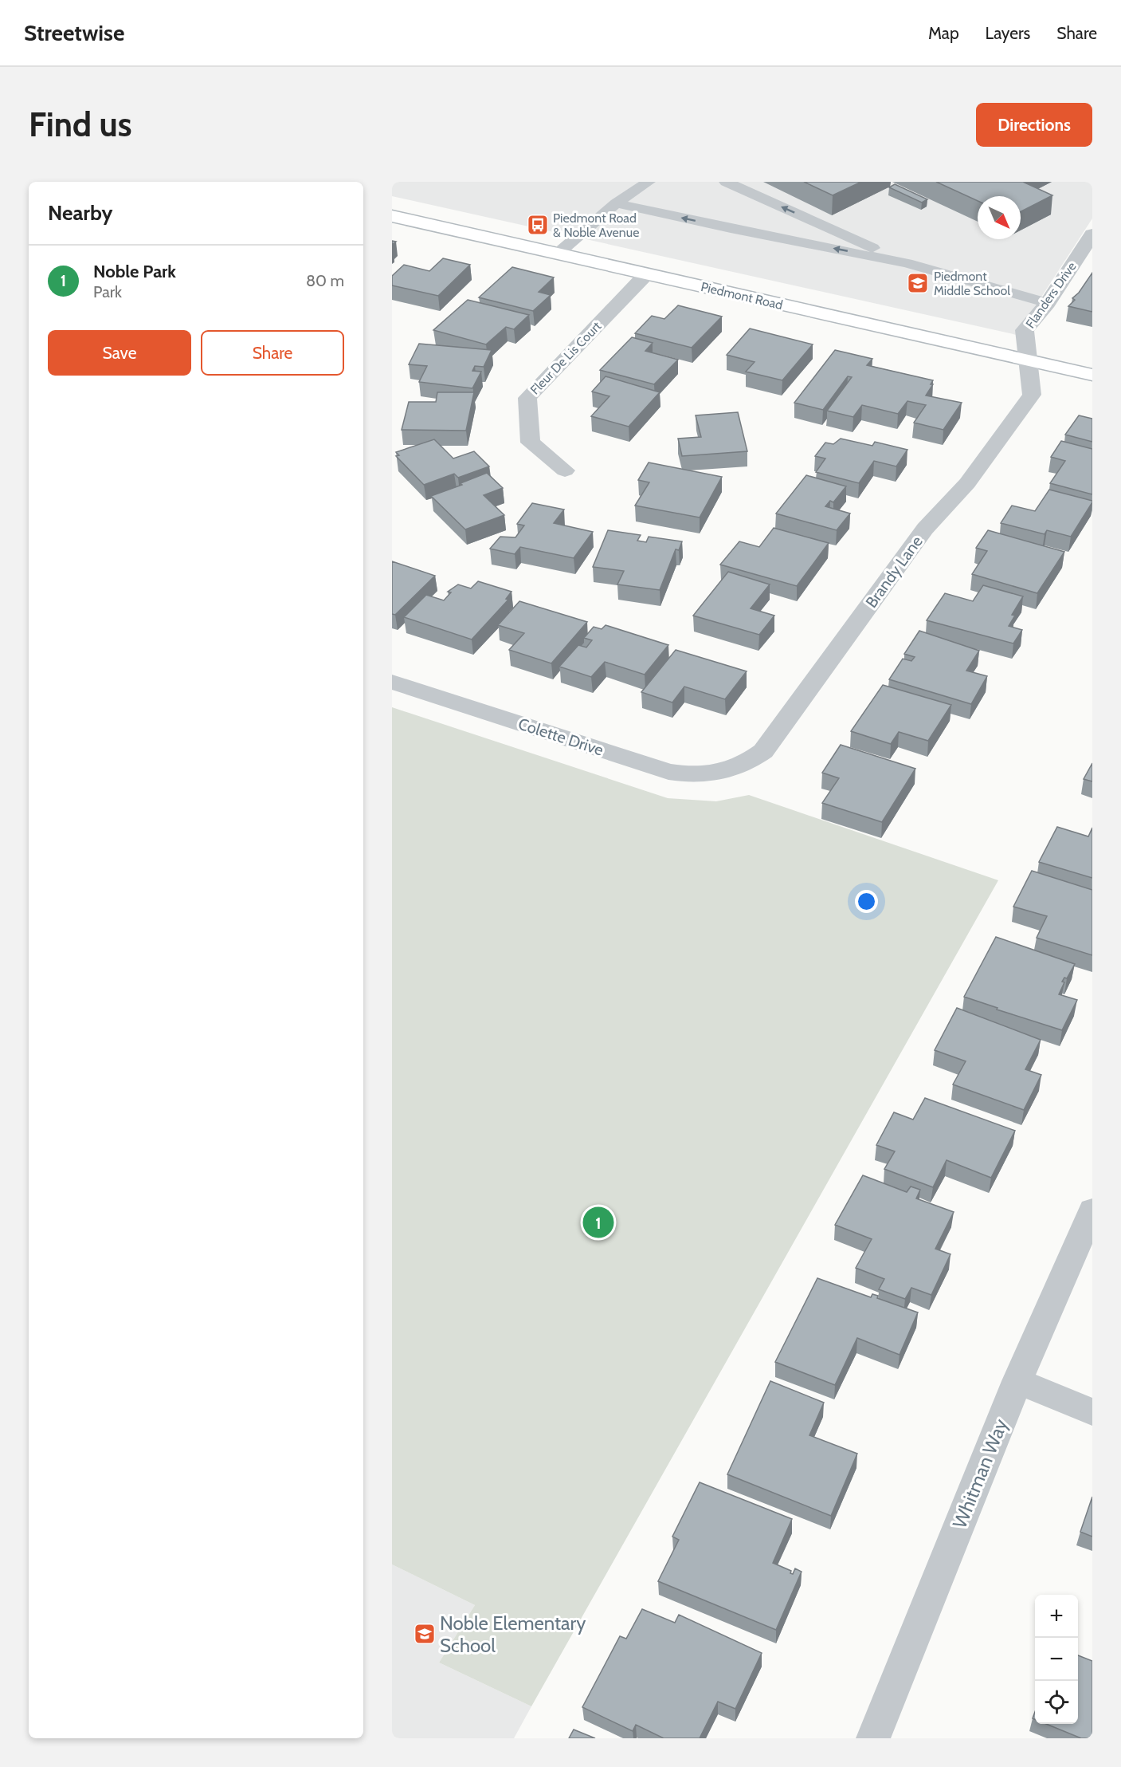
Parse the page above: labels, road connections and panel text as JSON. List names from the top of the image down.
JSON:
{
  "streets": {
    "main road": ["Piedmont Road"],
    "street": [
      "Flanders Drive",
      "Fleur De Lis Court",
      "Brandy Lane",
      "Colette Drive",
      "Whitman Way"
    ]
  },
  "crossings": [
    ["Flanders Drive", "Piedmont Road"],
    ["Flanders Drive", "Brandy Lane"],
    ["Piedmont Road", "Fleur De Lis Court"],
    ["Piedmont Road", "Brandy Lane"],
    ["Brandy Lane", "Colette Drive"]
  ],
  "places": {
    "bus stop": ["Piedmont Road & Noble Avenue"],
    "school or university": ["Piedmont Middle School", "Noble Elementary School"]
  },
  "north": "bottom right",
  "page": {
    "header": "Streetwise",
    "nav": ["Map", "Layers", "Share"],
    "buttons": [
      "Directions",
      ["Save", "Share"]
    ],
    "title": "Find us",
    "heading": "Nearby",
    "list": [
      {
        "mark": "1",
        "name": "Noble Park",
        "note": "Park",
        "value": "80 m"
      }
    ],
    "pins": "1",
    "map_buttons": ["+", "−"]
  }
}
